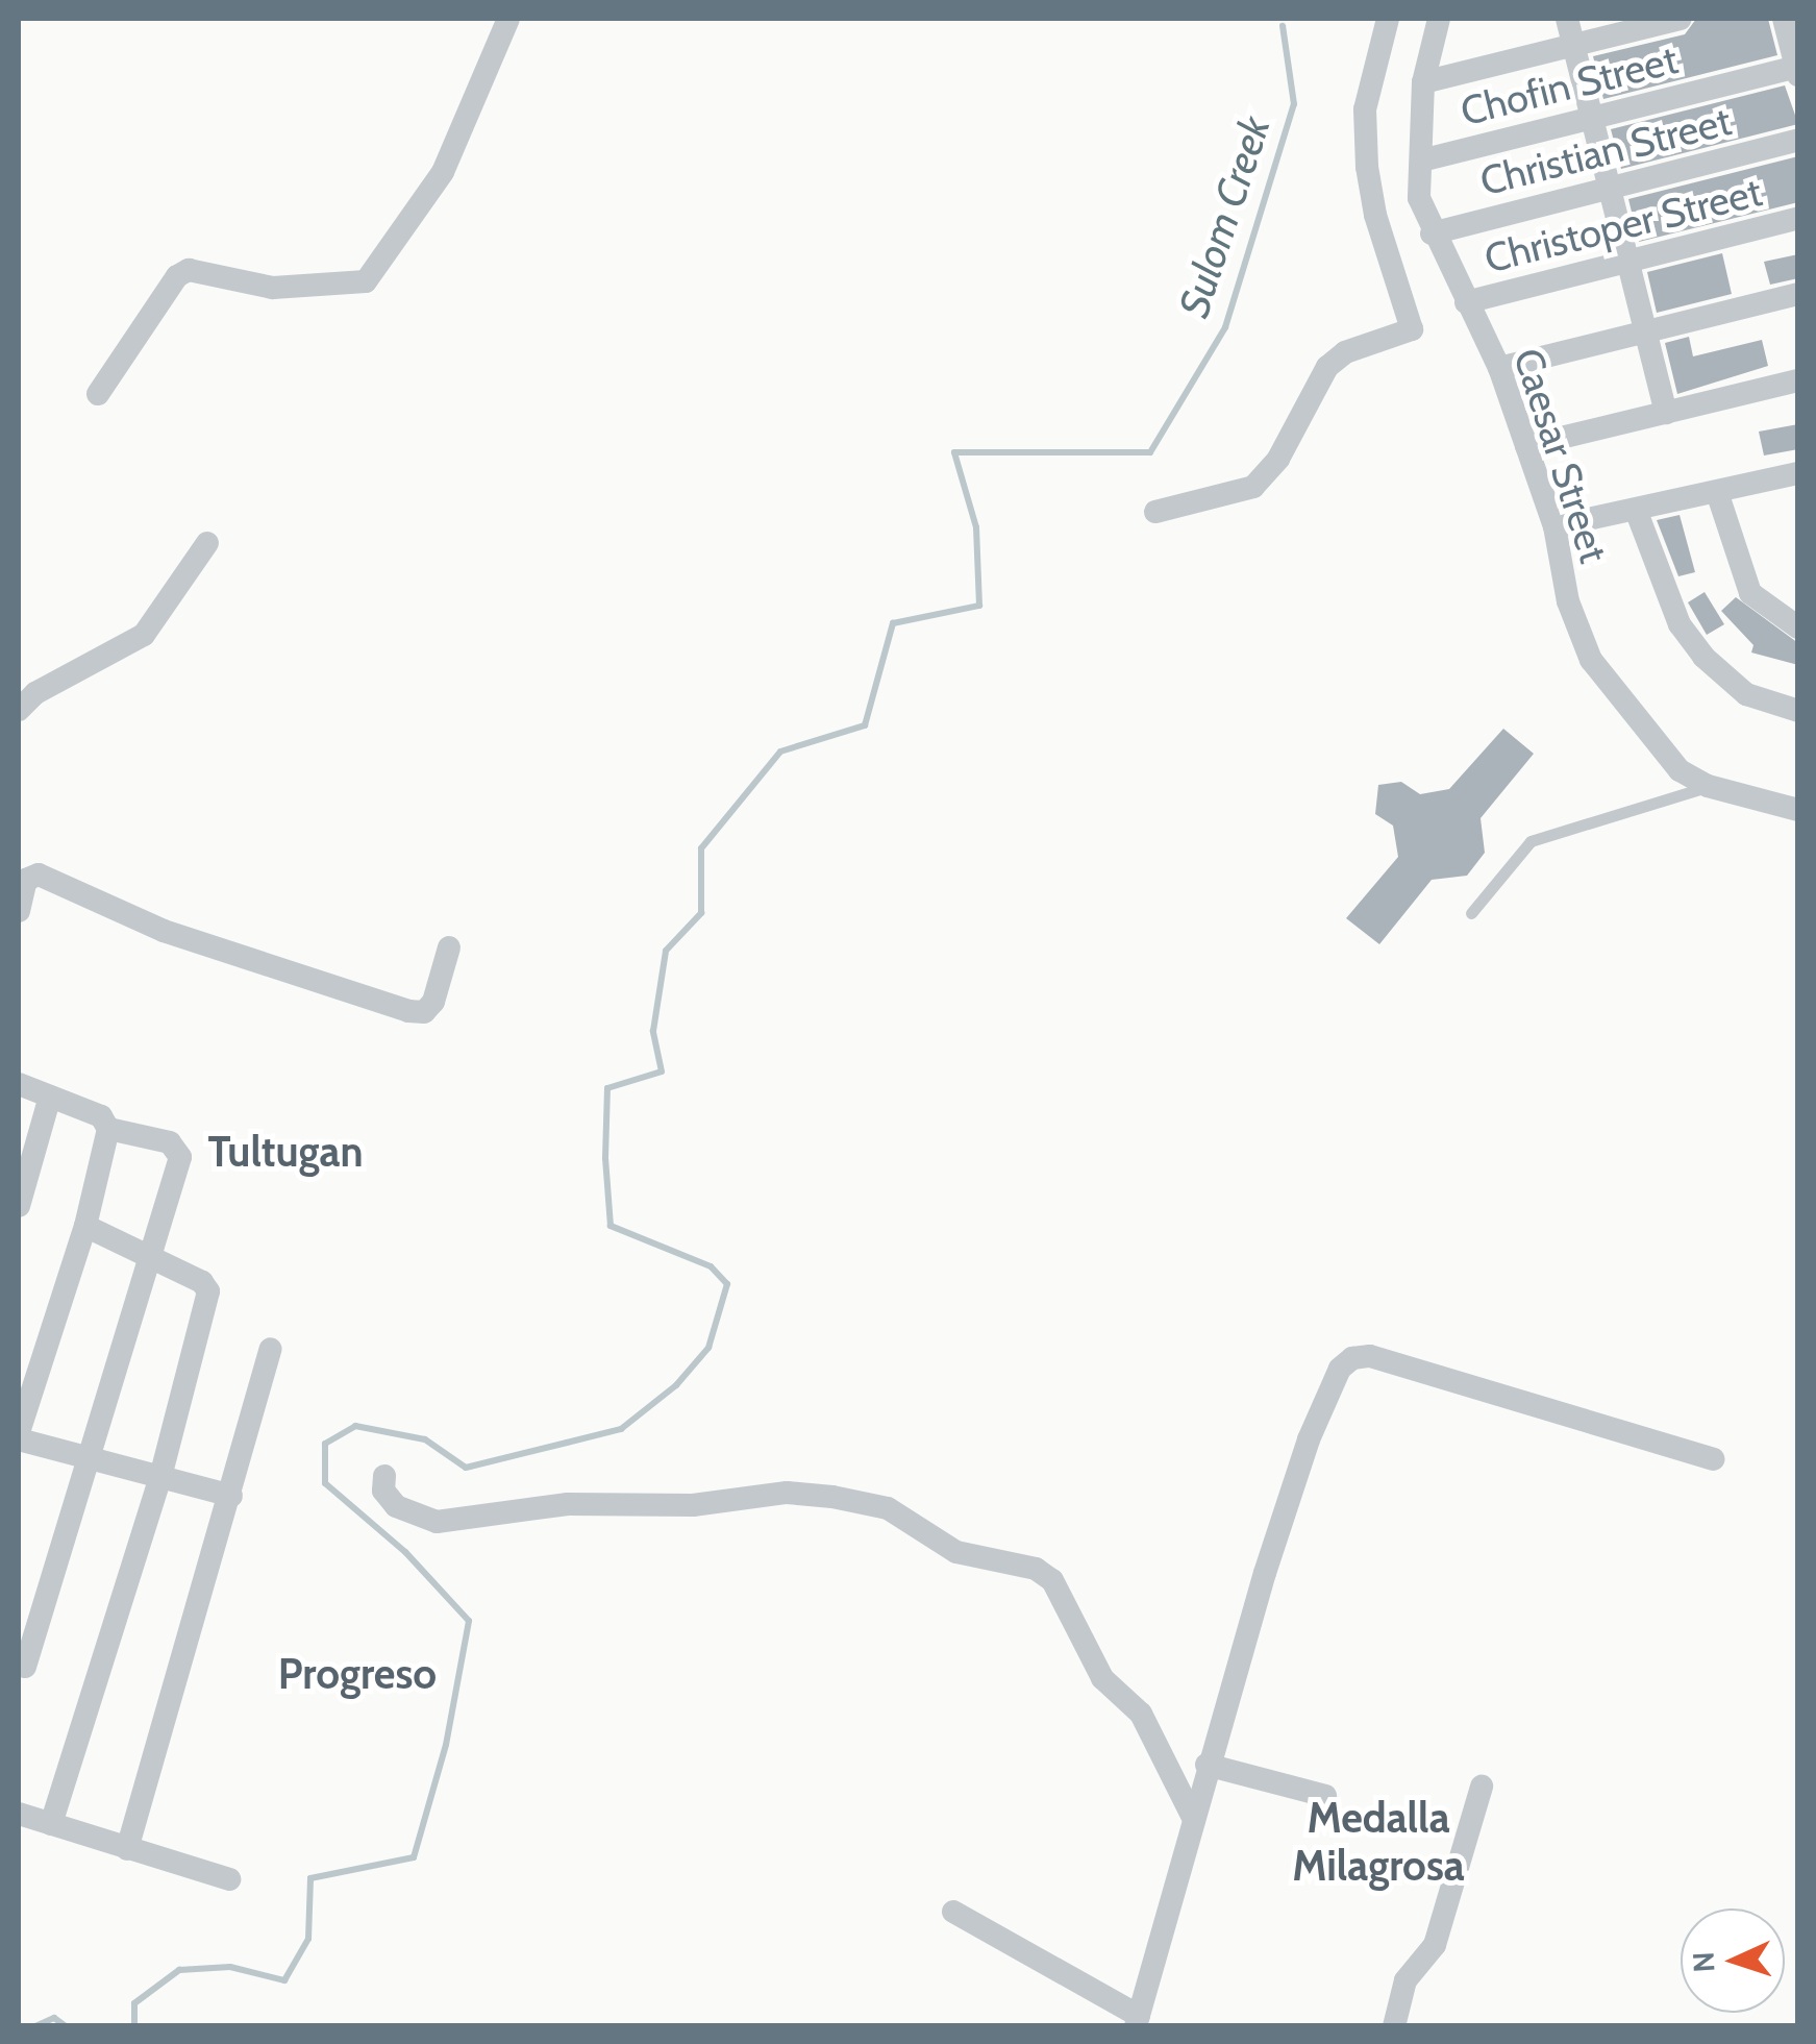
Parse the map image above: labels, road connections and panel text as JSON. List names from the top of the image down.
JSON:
{
  "streets": {
    "street": [
      "Chofin Street",
      "Christian Street",
      "Christoper Street",
      "Caesar Street"
    ]
  },
  "crossings": [
    ["Chofin Street", "Caesar Street"],
    ["Christian Street", "Caesar Street"],
    ["Christoper Street", "Caesar Street"]
  ],
  "districts": ["Tultugan", "Progreso", "Medalla Milagrosa"],
  "water": ["Sulom Creek"],
  "north": "left"
}
